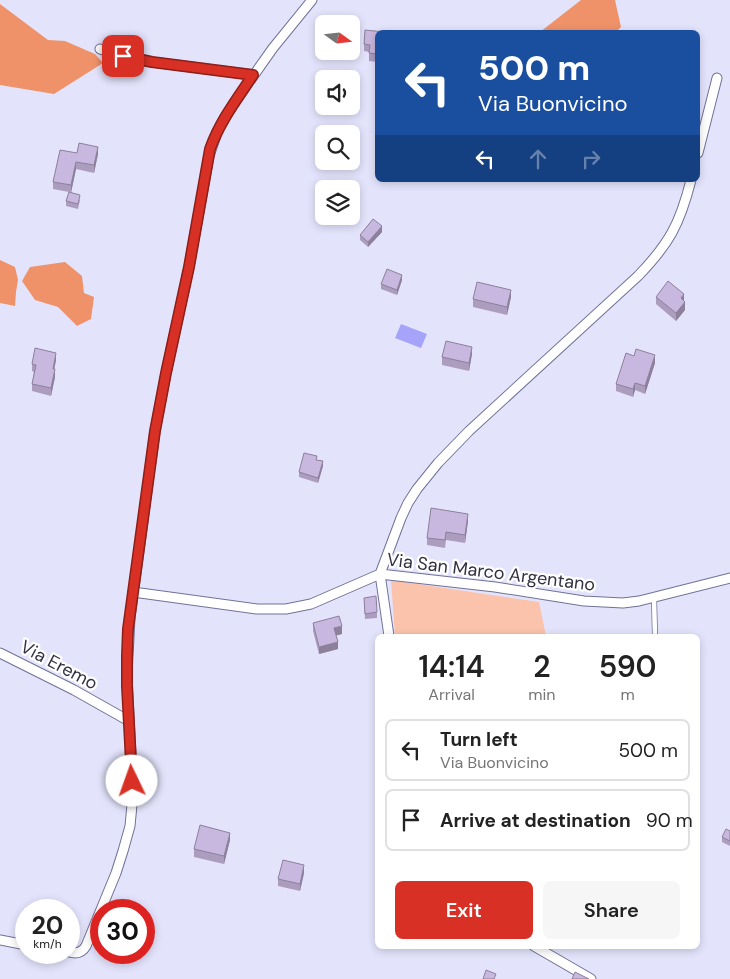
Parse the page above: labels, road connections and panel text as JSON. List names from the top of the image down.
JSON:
{
  "streets": {
    "street": ["Via San Marco Argentano", "Via Eremo"]
  },
  "north": "right",
  "page": {
    "turn": ["500 m", "Via Buonvicino"],
    "eta": [
      "14:14",
      "Arrival",
      "2",
      "min",
      "590",
      "m"
    ],
    "list": [
      {
        "name": "Turn left",
        "note": "Via Buonvicino",
        "value": "500 m"
      },
      {
        "name": "Arrive at destination",
        "value": "90 m"
      }
    ],
    "buttons": ["Exit", "Share"],
    "speed": "20 km/h",
    "limit": "30"
  }
}
